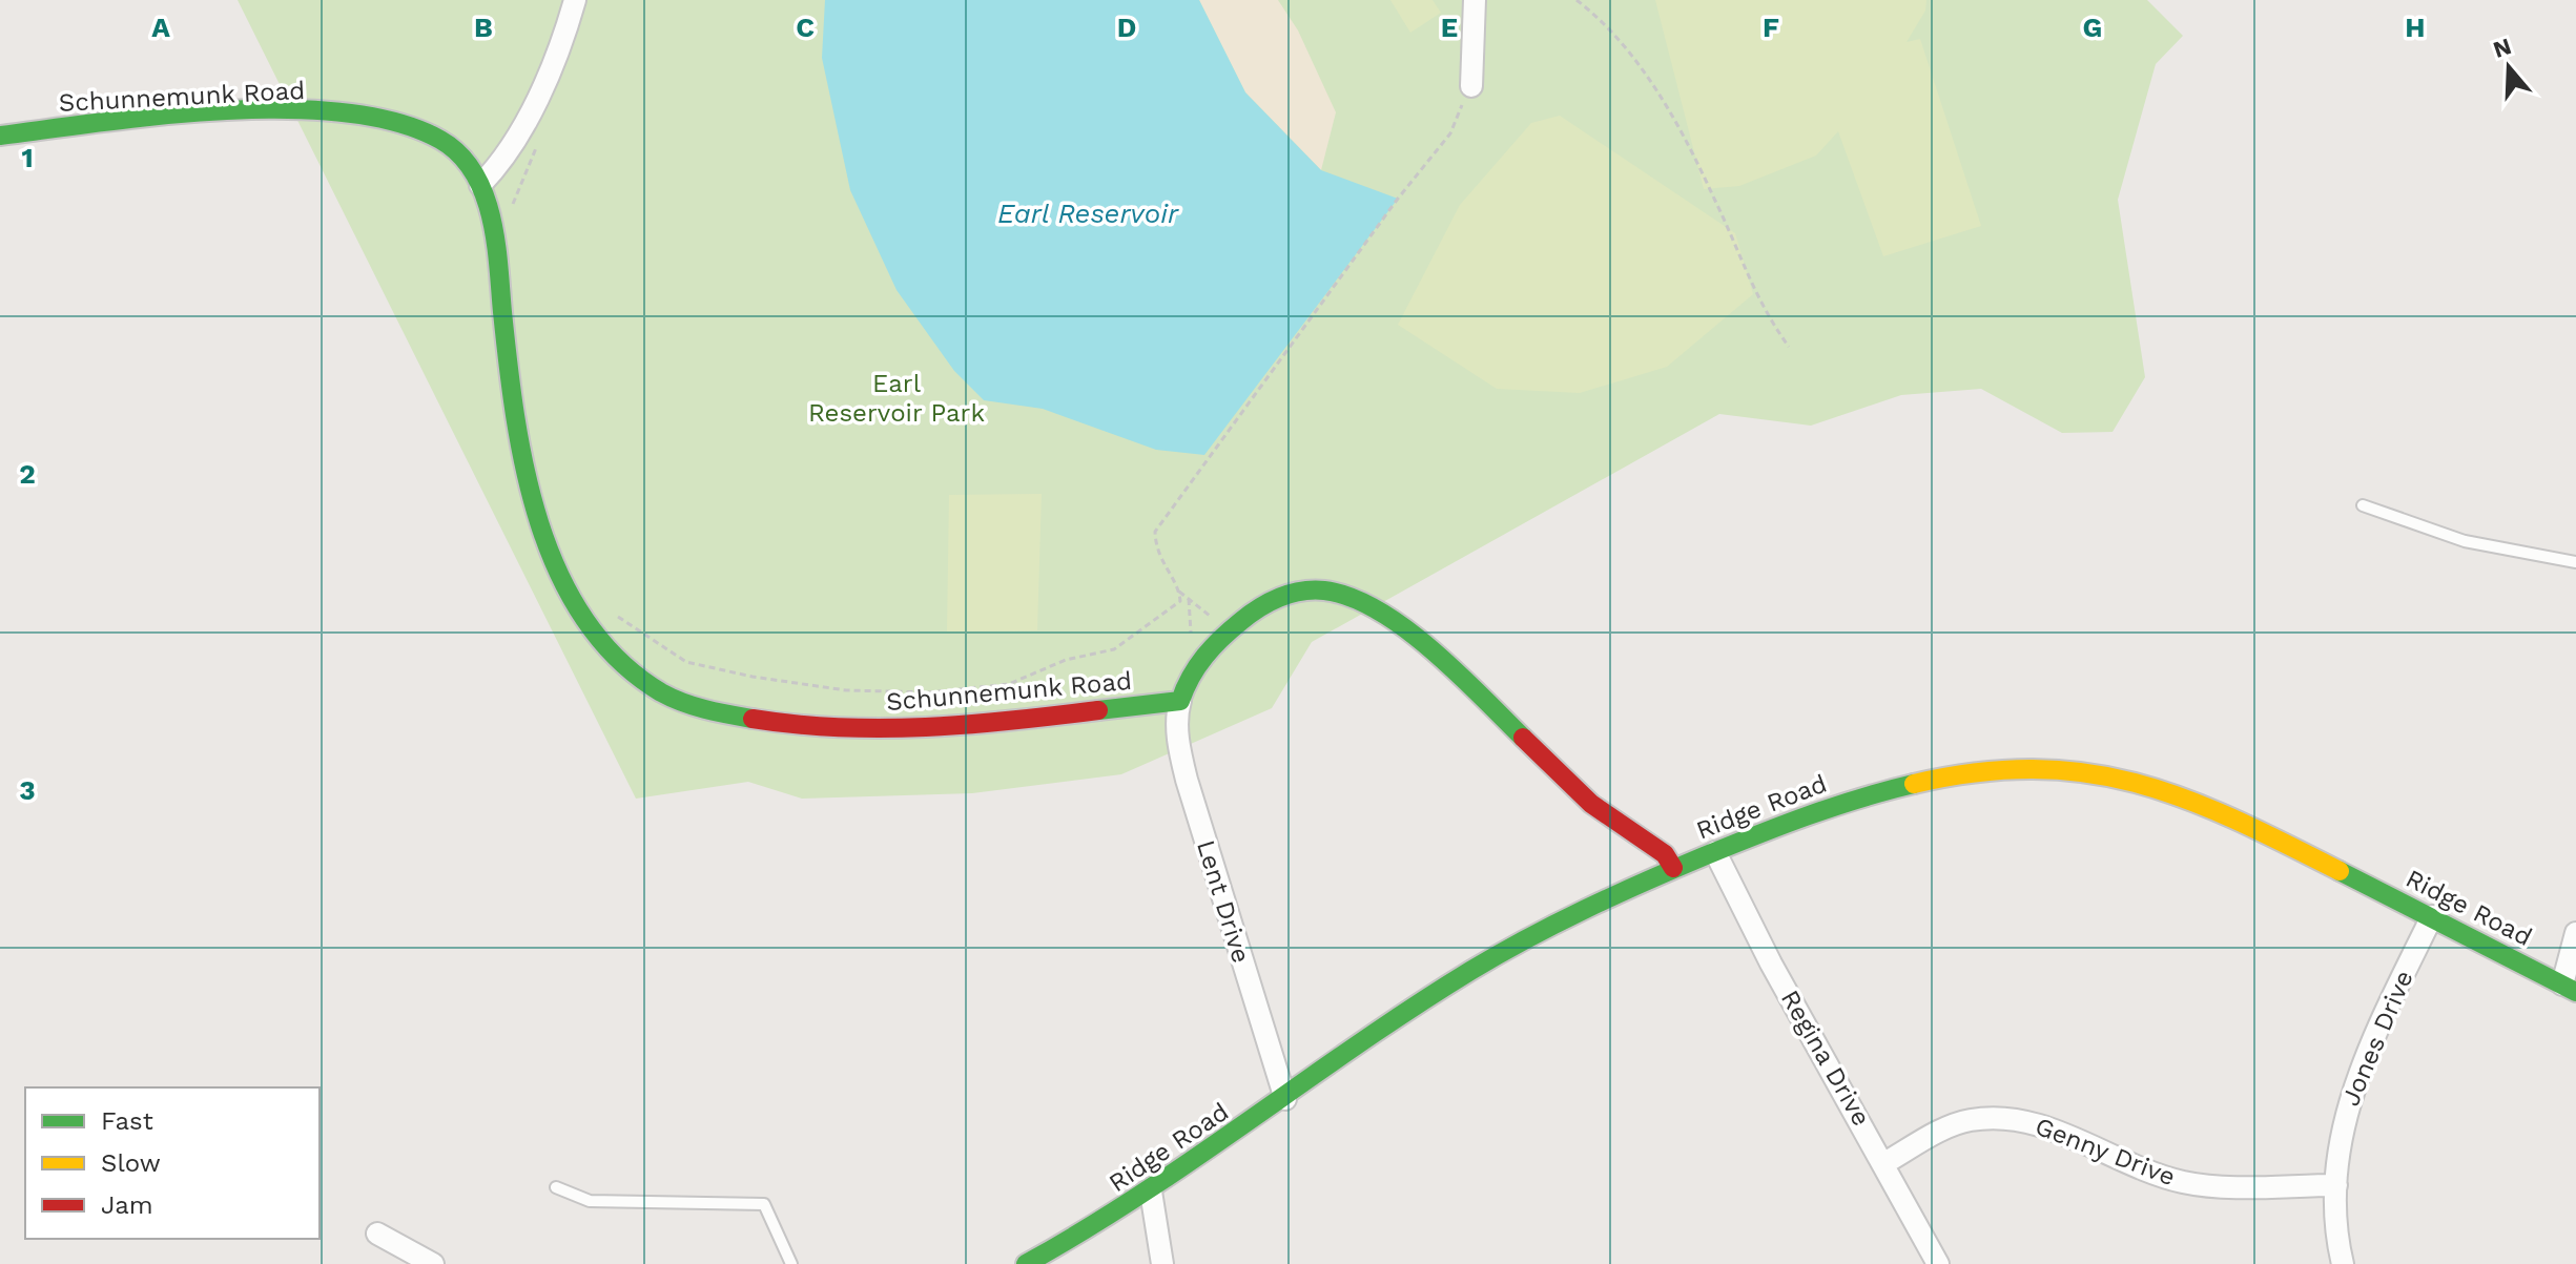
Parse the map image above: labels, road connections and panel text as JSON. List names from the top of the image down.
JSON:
{
  "streets": {
    "street": [
      "Schunnemunk Road",
      "Ridge Road",
      "Lent Drive",
      "Jones Drive",
      "Regina Drive",
      "Genny Drive"
    ]
  },
  "crossings": [
    ["Schunnemunk Road", "Lent Drive"],
    ["Ridge Road", "Lent Drive"],
    ["Ridge Road", "Jones Drive"],
    ["Ridge Road", "Regina Drive"],
    ["Jones Drive", "Genny Drive"],
    ["Regina Drive", "Genny Drive"]
  ],
  "water": ["Earl Reservoir"],
  "parks": ["Earl Reservoir Park"],
  "legend": ["Fast", "Slow", "Jam"],
  "north": "top",
  "grid": {
    "columns": [
      "A",
      "B",
      "C",
      "D",
      "E",
      "F",
      "G",
      "H"
    ],
    "rows": ["1", "2", "3"]
  }
}
